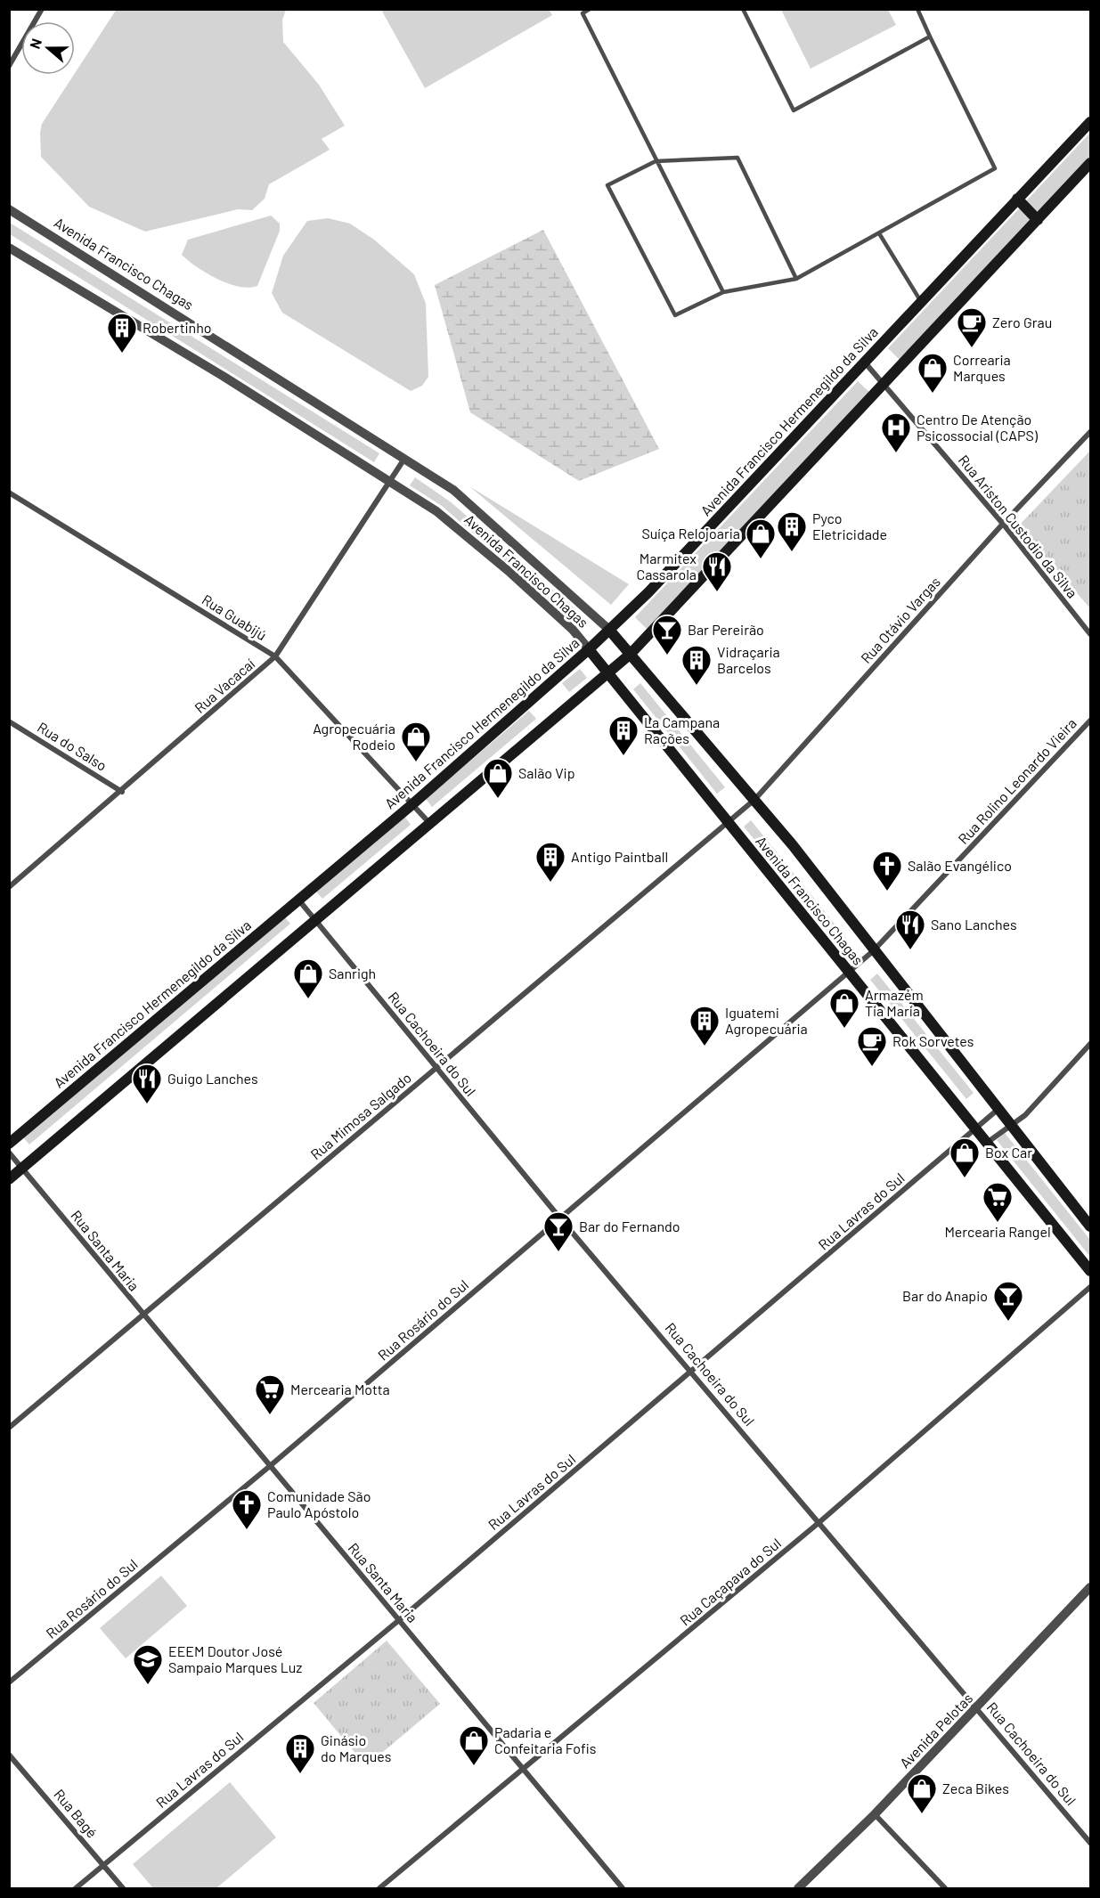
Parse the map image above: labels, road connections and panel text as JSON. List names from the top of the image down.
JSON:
{
  "streets": {
    "main road": ["Avenida Francisco Chagas", "Avenida Francisco Hermenegildo da Silva"],
    "street": [
      "Rua Ariston Custodio da Silva",
      "Rua Guabijú",
      "Rua Otávio Vargas",
      "Rua Vacacaí",
      "Rua do Salso",
      "Rua Rolino Leonardo Vieira",
      "Rua Cachoeira do Sul",
      "Rua Mimosa Salgado",
      "Rua Lavras do Sul",
      "Rua Santa Maria",
      "Rua Rosário do Sul",
      "Rua Caçapava do Sul",
      "Avenida Pelotas",
      "Rua Bagé"
    ]
  },
  "crossings": [
    ["Avenida Francisco Chagas", "Avenida Francisco Hermenegildo da Silva"],
    ["Avenida Francisco Chagas", "Rua Otávio Vargas"],
    ["Avenida Francisco Chagas", "Rua Vacacaí"],
    ["Avenida Francisco Chagas", "Rua Rolino Leonardo Vieira"],
    ["Avenida Francisco Chagas", "Rua Mimosa Salgado"],
    ["Avenida Francisco Chagas", "Rua Lavras do Sul"],
    ["Avenida Francisco Chagas", "Rua Rosário do Sul"],
    ["Avenida Francisco Hermenegildo da Silva", "Rua Ariston Custodio da Silva"],
    ["Avenida Francisco Hermenegildo da Silva", "Rua Guabijú"],
    ["Avenida Francisco Hermenegildo da Silva", "Rua Cachoeira do Sul"],
    ["Rua Ariston Custodio da Silva", "Rua Otávio Vargas"],
    ["Rua Guabijú", "Rua Vacacaí"],
    ["Rua Otávio Vargas", "Rua Mimosa Salgado"],
    ["Rua Vacacaí", "Rua do Salso"],
    ["Rua Rolino Leonardo Vieira", "Rua Rosário do Sul"],
    ["Rua Cachoeira do Sul", "Rua Mimosa Salgado"],
    ["Rua Cachoeira do Sul", "Rua Lavras do Sul"],
    ["Rua Cachoeira do Sul", "Rua Rosário do Sul"],
    ["Rua Cachoeira do Sul", "Rua Caçapava do Sul"],
    ["Rua Cachoeira do Sul", "Avenida Pelotas"],
    ["Rua Mimosa Salgado", "Rua Santa Maria"],
    ["Rua Lavras do Sul", "Rua Santa Maria"],
    ["Rua Lavras do Sul", "Rua Bagé"],
    ["Rua Santa Maria", "Rua Rosário do Sul"],
    ["Rua Santa Maria", "Rua Caçapava do Sul"]
  ],
  "places": {
    "cafe": ["Zero Grau", "Rok Sorvetes"],
    "building": [
      "Robertinho",
      "Pyco Eletricidade",
      "Vidraçaria Barcelos",
      "La Campana Rações",
      "Antigo Paintball",
      "Iguatemi Agropecuária",
      "Ginásio do Marques"
    ],
    "shop": [
      "Correaria Marques",
      "Suíça Relojoaria",
      "Agropecuária Rodeio",
      "Salão Vip",
      "Sanrigh",
      "Armazém Tia Maria",
      "Box Car",
      "Padaria e Confeitaria Fofis",
      "Zeca Bikes"
    ],
    "hospital": ["Centro De Atenção Psicossocial (CAPS)"],
    "restaurant": ["Marmitex Cassarola", "Sano Lanches", "Guigo Lanches"],
    "bar": ["Bar Pereirão", "Bar do Fernando", "Bar do Anapio"],
    "church": ["Salão Evangélico", "Comunidade São Paulo Apóstolo"],
    "supermarket": ["Mercearia Rangel", "Mercearia Motta"],
    "school or university": ["EEEM Doutor José Sampaio Marques Luz"]
  },
  "north": "left"
}
